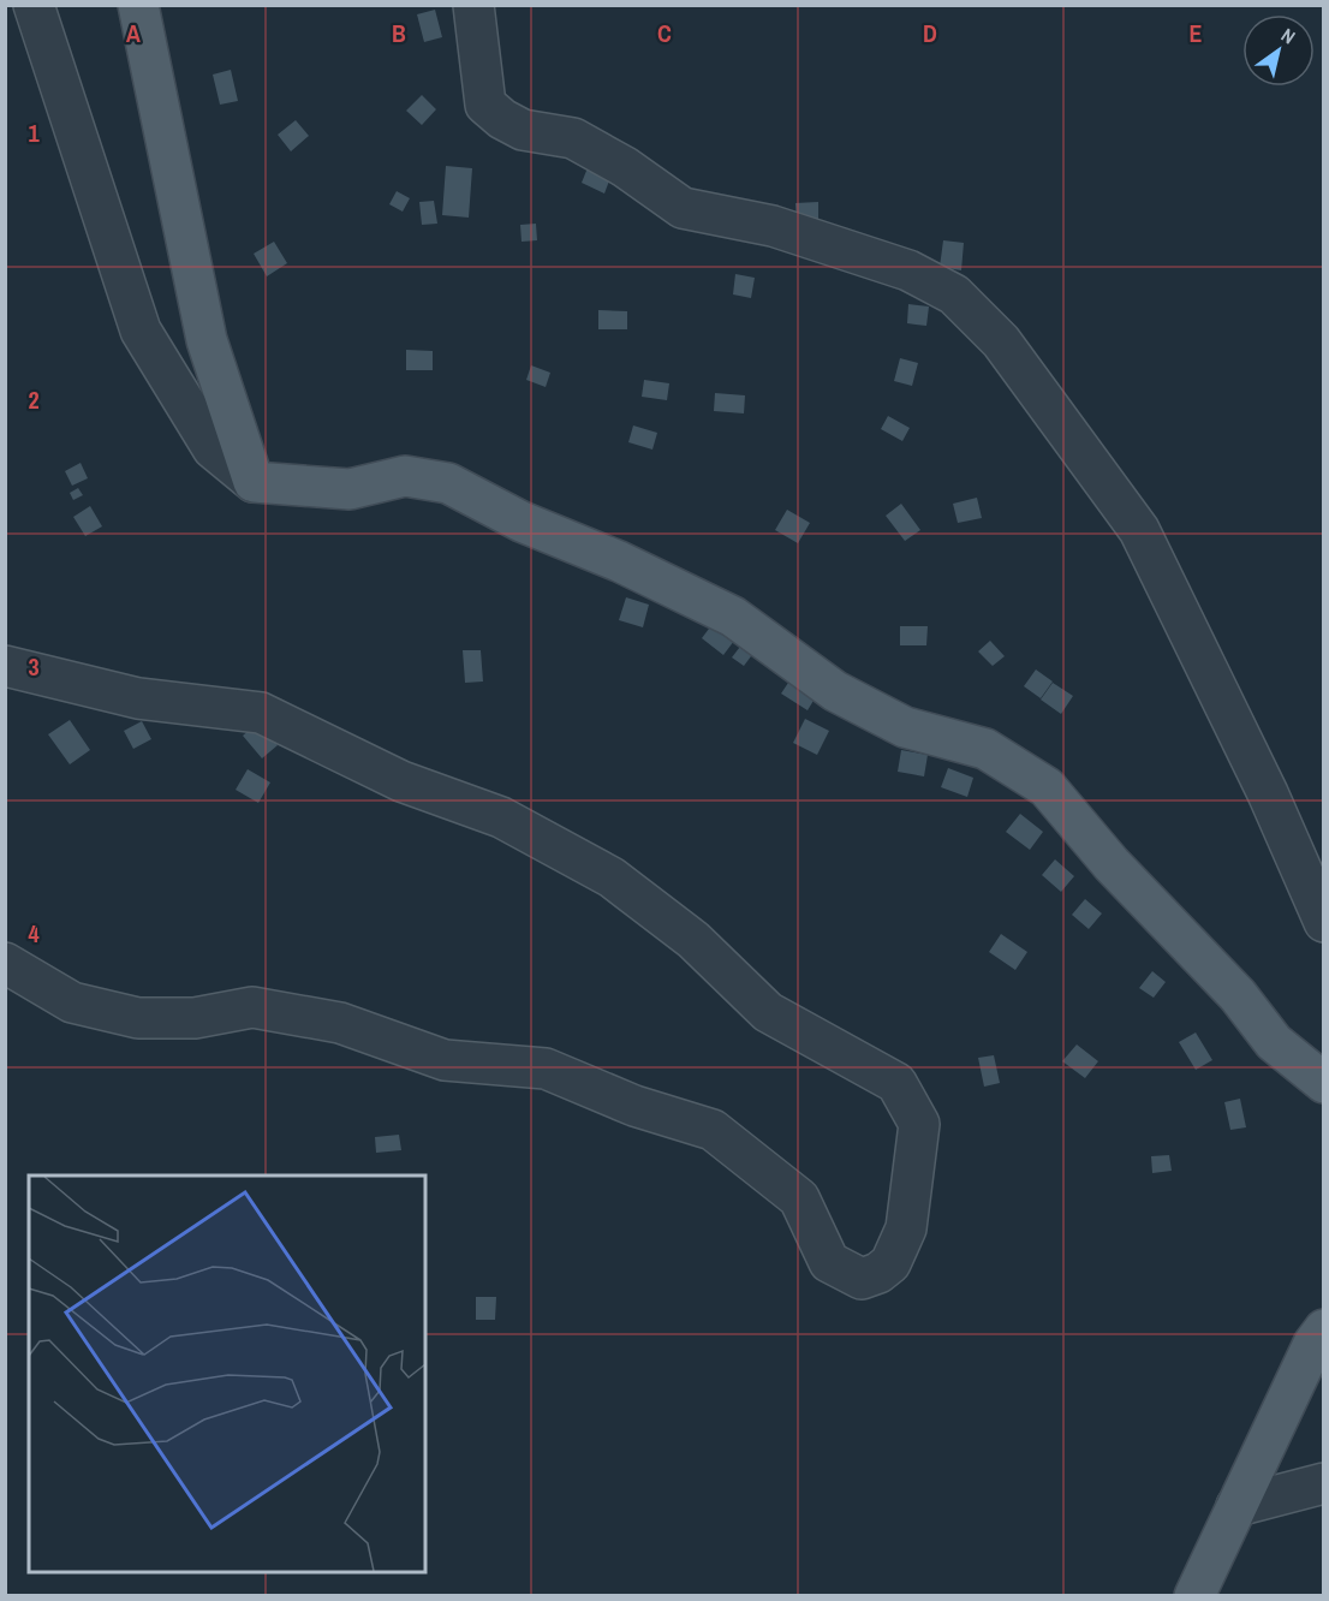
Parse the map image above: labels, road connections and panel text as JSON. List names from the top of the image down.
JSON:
{
  "north": "top right",
  "grid": {
    "columns": [
      "A",
      "B",
      "C",
      "D",
      "E"
    ],
    "rows": [
      "1",
      "2",
      "3",
      "4"
    ]
  }
}
